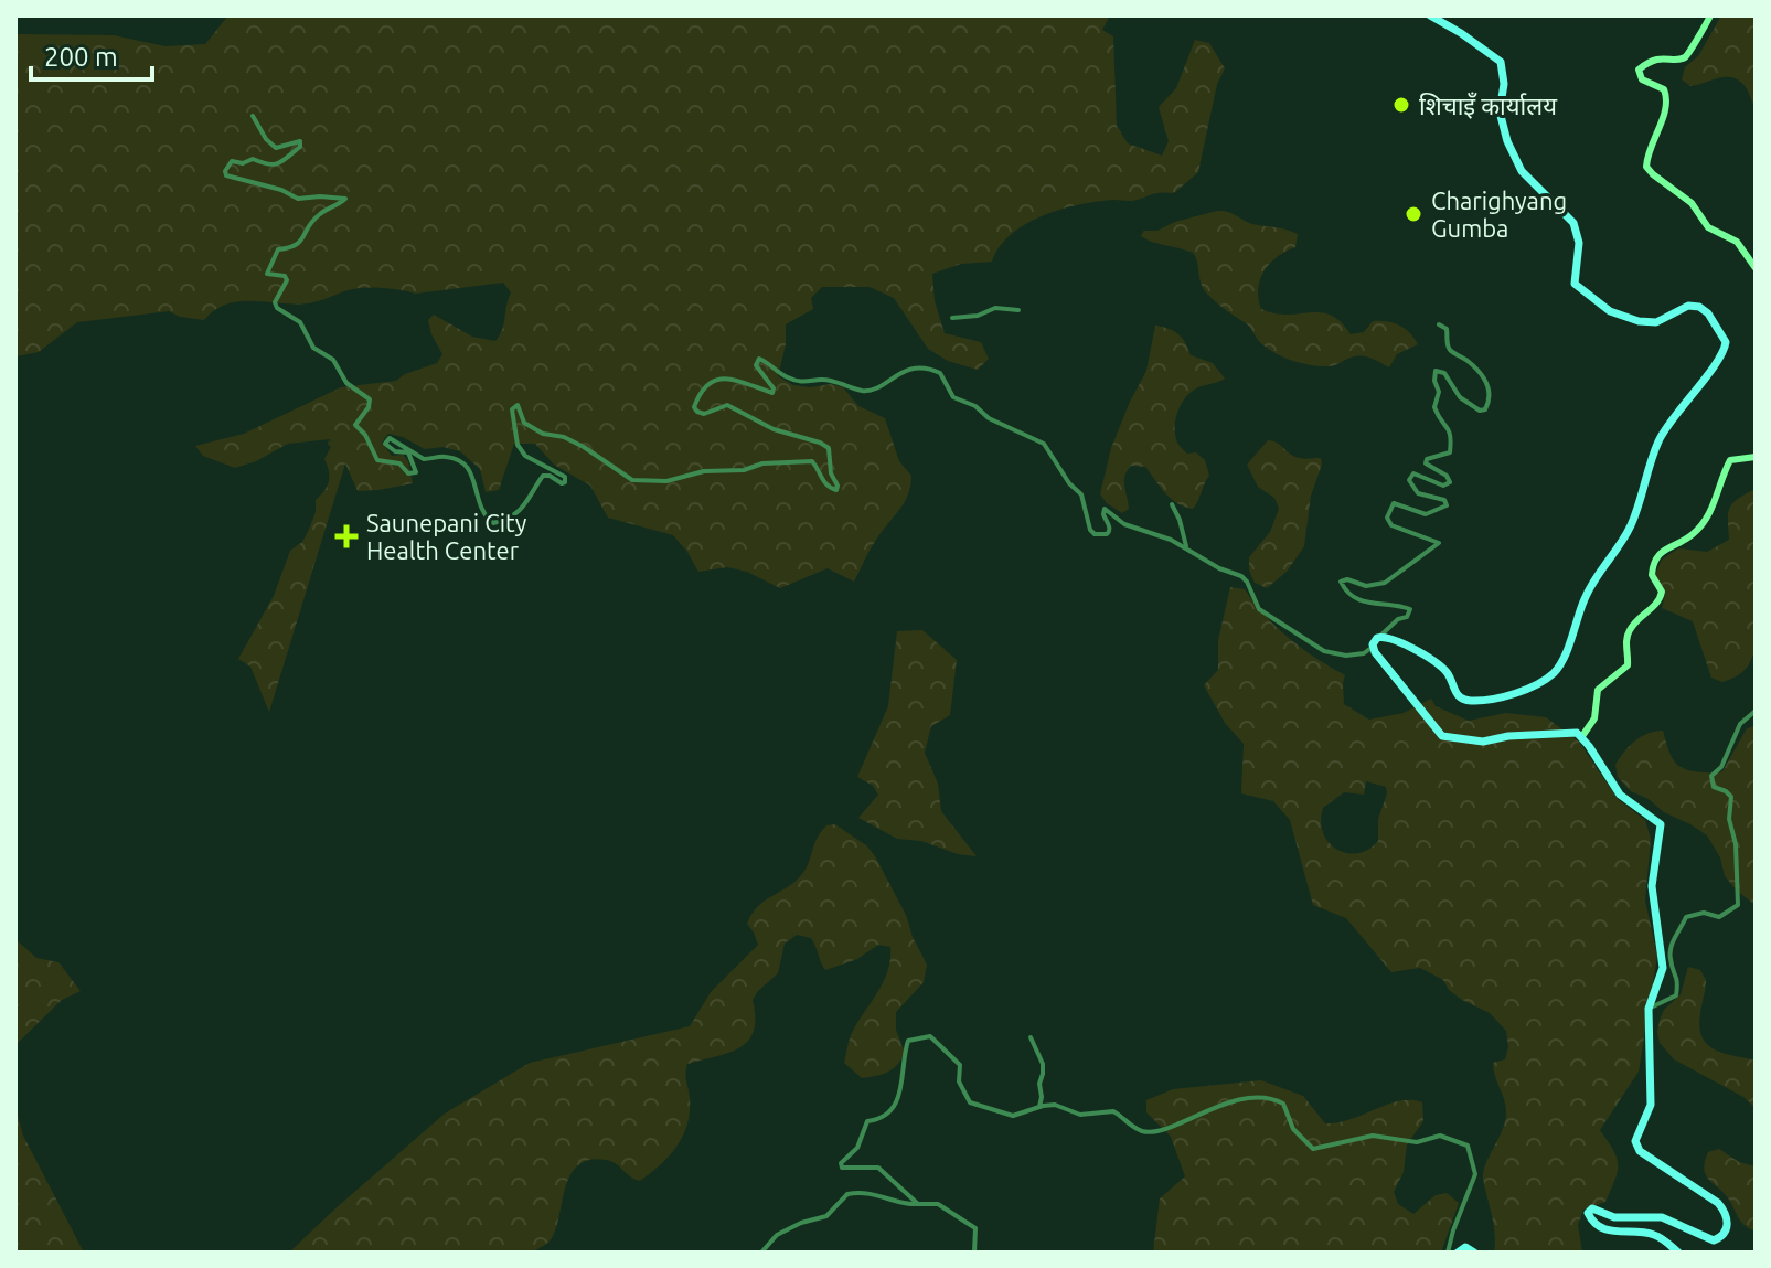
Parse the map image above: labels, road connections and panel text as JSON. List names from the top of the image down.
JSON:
{
  "places": {
    "other": ["शिचाइँ कार्यालय", "Charighyang Gumba"],
    "health": ["Saunepani City Health Center"]
  },
  "scale_bar": "200 m"
}
